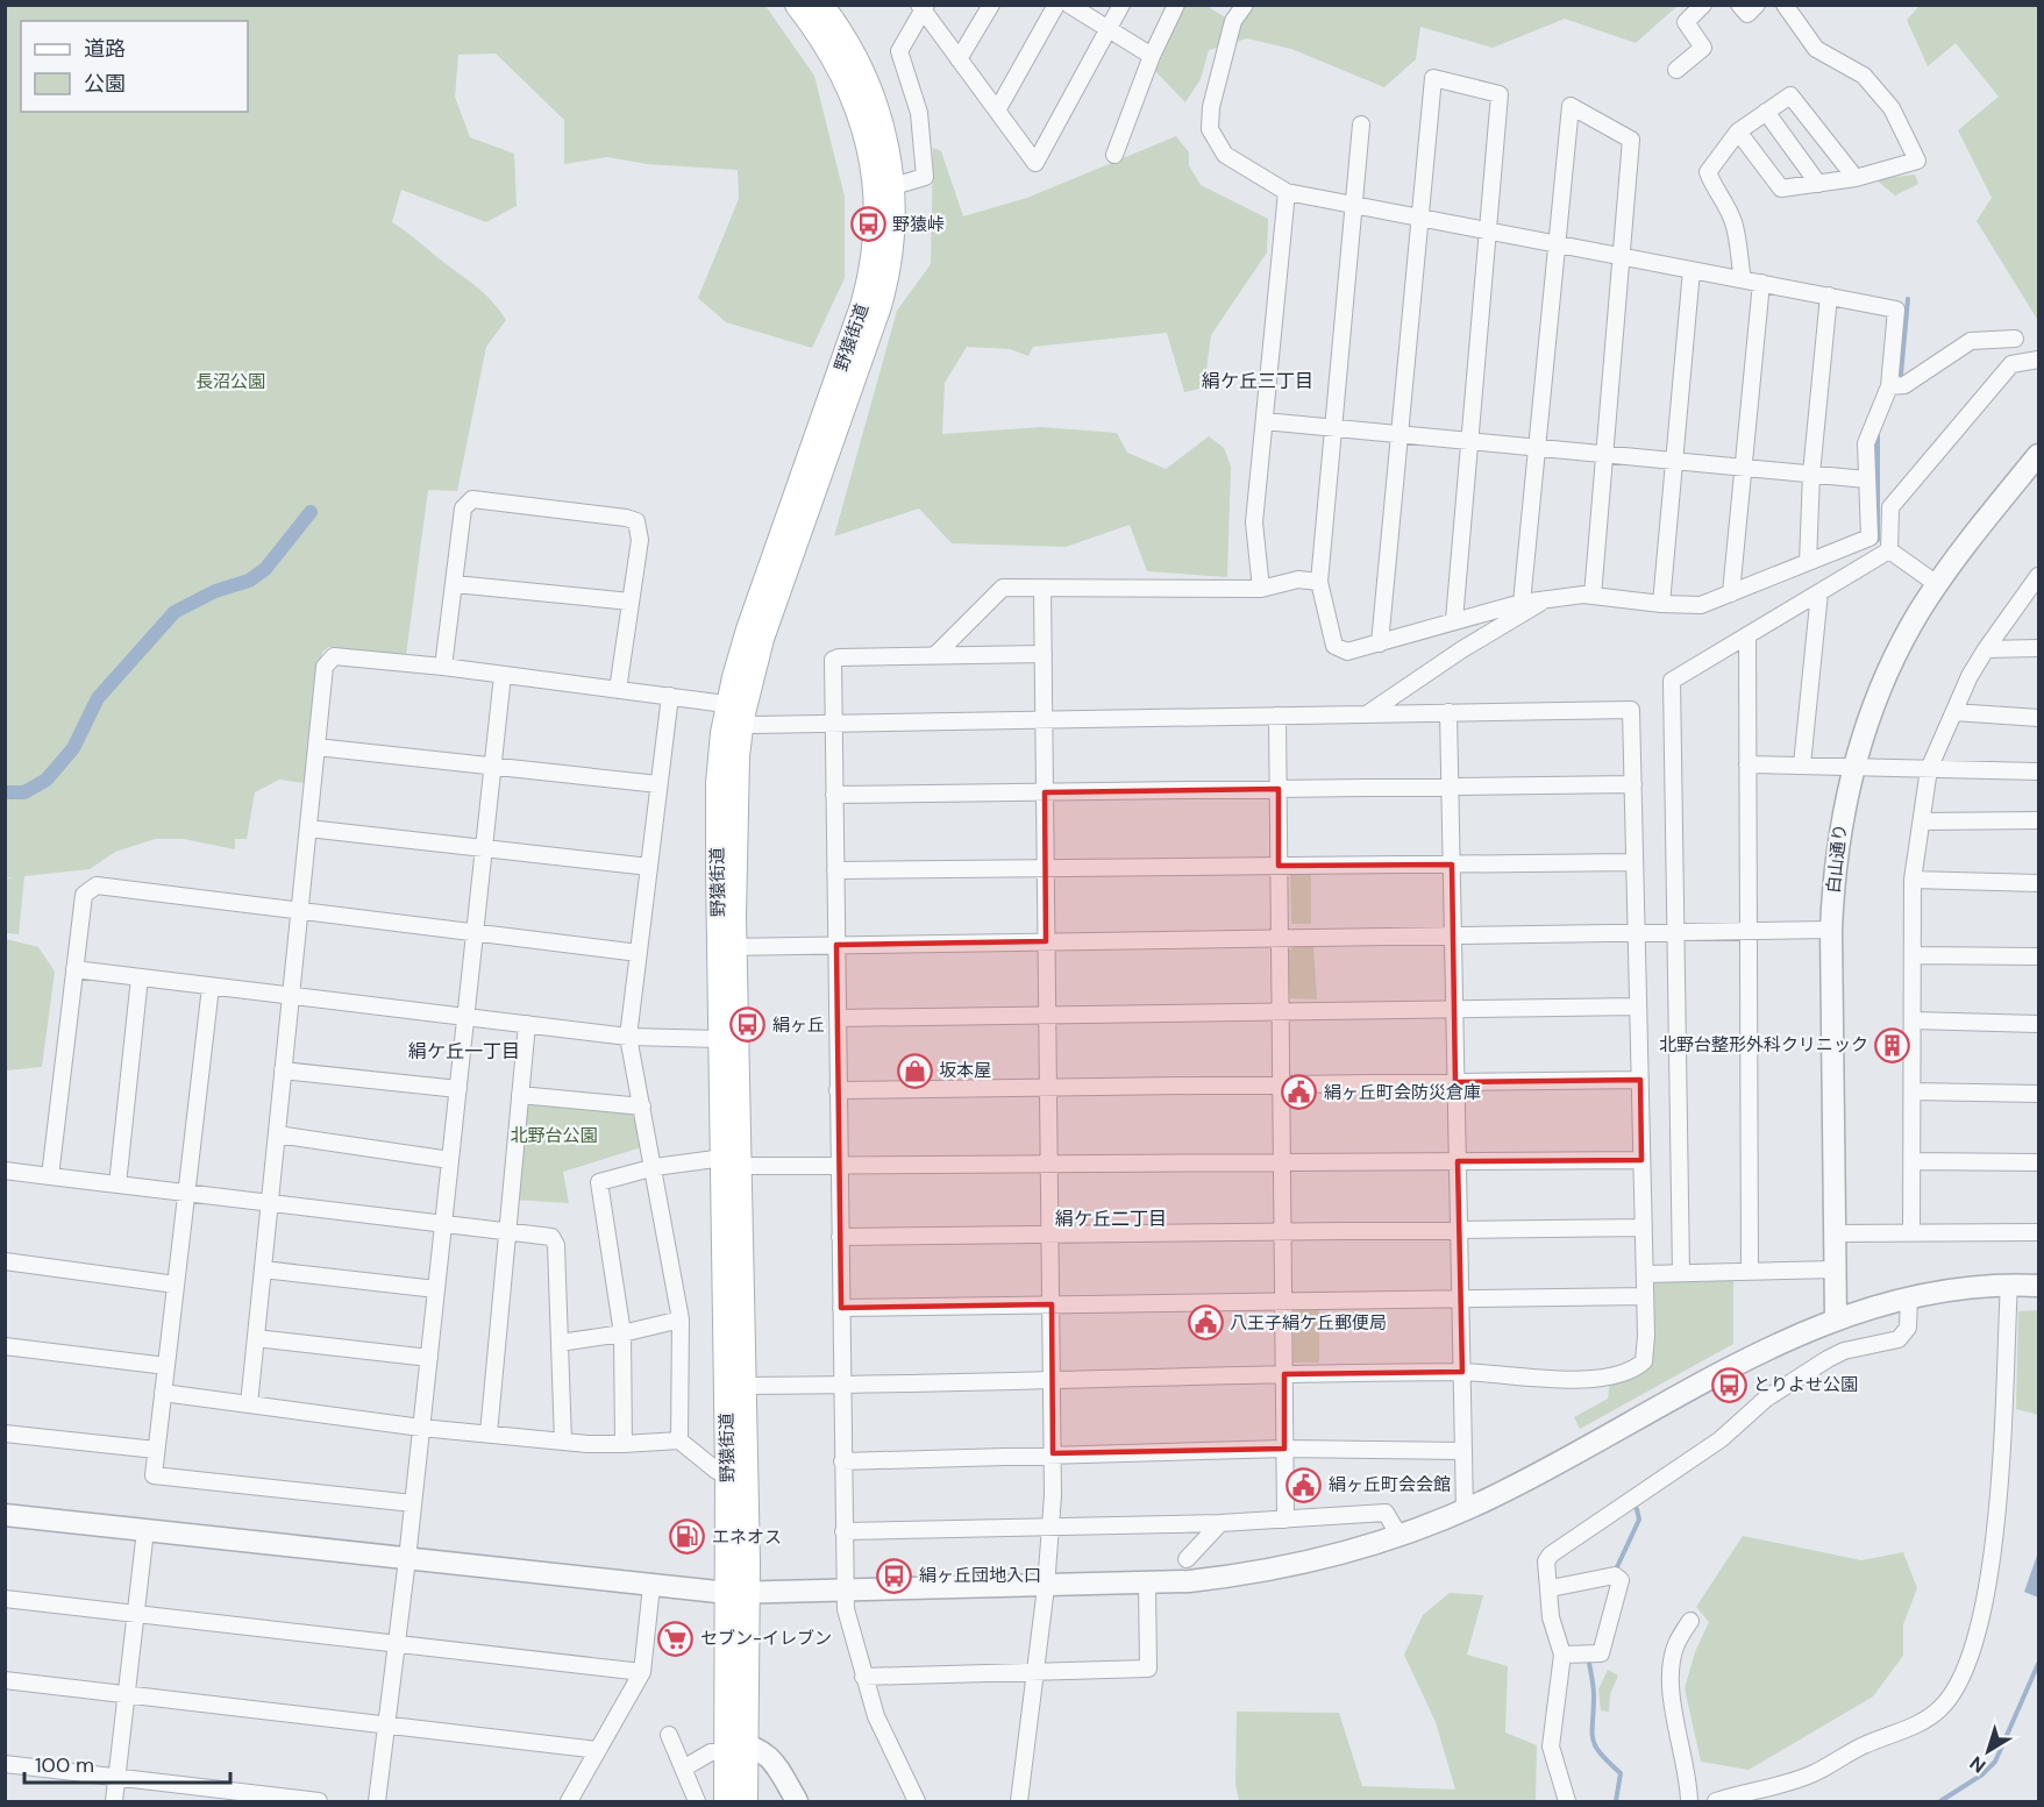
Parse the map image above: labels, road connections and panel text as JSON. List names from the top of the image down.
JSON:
{
  "streets": {
    "main road": ["野猿街道"],
    "street": ["白山通り"]
  },
  "districts": ["絹ケ丘三丁目", "絹ケ丘一丁目", "絹ケ丘二丁目"],
  "parks": ["長沼公園", "北野台公園"],
  "places": {
    "bus stop": [
      "野猿峠",
      "絹ヶ丘",
      "とりよせ公園",
      "絹ヶ丘団地入口"
    ],
    "building": ["北野台整形外科クリニック"],
    "shop": ["坂本屋"],
    "public building": ["絹ヶ丘町会防災倉庫", "八王子絹ケ丘郵便局", "絹ヶ丘町会会館"],
    "fuel station": ["エネオス"],
    "supermarket": ["セブン-イレブン"]
  },
  "legend": ["道路", "公園"],
  "scale_bar": "100 m",
  "north": "bottom left"
}
